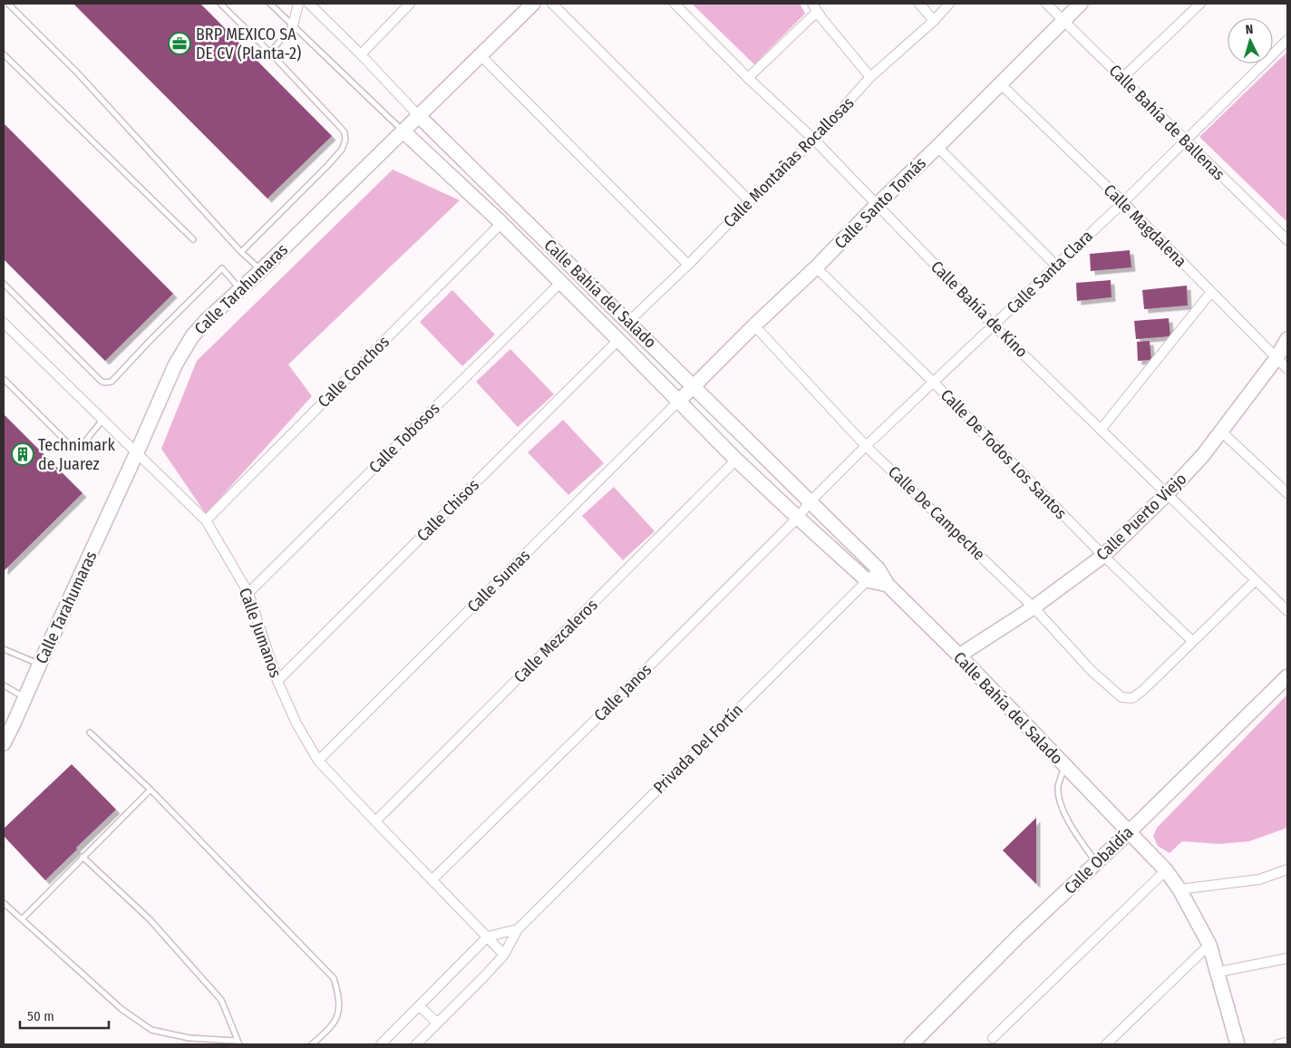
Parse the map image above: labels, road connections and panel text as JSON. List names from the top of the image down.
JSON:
{
  "streets": {
    "street": [
      "Calle Bahía de Ballenas",
      "Calle Montañas Rocallosas",
      "Calle Santo Tomás",
      "Calle Magdalena",
      "Calle Santa Clara",
      "Calle Tarahumaras",
      "Calle Bahía del Salado",
      "Calle Bahía de Kino",
      "Calle Conchos",
      "Calle Tobosos",
      "Calle De Todos Los Santos",
      "Calle Chisos",
      "Calle De Campeche",
      "Calle Puerto Viejo",
      "Calle Sumas",
      "Calle Jumanos",
      "Calle Mezcaleros",
      "Calle Janos",
      "Privada Del Fortín",
      "Calle Obaldía"
    ]
  },
  "crossings": [
    ["Calle Bahía de Ballenas", "Calle Santo Tomás"],
    ["Calle Bahía de Ballenas", "Calle Santa Clara"],
    ["Calle Montañas Rocallosas", "Calle Bahía del Salado"],
    ["Calle Montañas Rocallosas", "Calle Bahía de Kino"],
    ["Calle Santo Tomás", "Calle Magdalena"],
    ["Calle Santo Tomás", "Calle Bahía del Salado"],
    ["Calle Santo Tomás", "Calle Bahía de Kino"],
    ["Calle Santo Tomás", "Calle De Todos Los Santos"],
    ["Calle Santo Tomás", "Calle De Campeche"],
    ["Calle Santo Tomás", "Calle Sumas"],
    ["Calle Magdalena", "Calle Santa Clara"],
    ["Calle Magdalena", "Calle Puerto Viejo"],
    ["Calle Santa Clara", "Calle Bahía del Salado"],
    ["Calle Santa Clara", "Calle Bahía de Kino"],
    ["Calle Santa Clara", "Calle De Todos Los Santos"],
    ["Calle Santa Clara", "Calle De Campeche"],
    ["Calle Santa Clara", "Calle Janos"],
    ["Calle Tarahumaras", "Calle Bahía del Salado"],
    ["Calle Tarahumaras", "Calle Jumanos"],
    ["Calle Bahía del Salado", "Calle Conchos"],
    ["Calle Bahía del Salado", "Calle Tobosos"],
    ["Calle Bahía del Salado", "Calle Chisos"],
    ["Calle Bahía del Salado", "Calle Puerto Viejo"],
    ["Calle Bahía del Salado", "Calle Sumas"],
    ["Calle Bahía del Salado", "Calle Mezcaleros"],
    ["Calle Bahía del Salado", "Calle Janos"],
    ["Calle Bahía del Salado", "Privada Del Fortín"],
    ["Calle Bahía del Salado", "Calle Obaldía"],
    ["Calle Bahía de Kino", "Calle Puerto Viejo"],
    ["Calle Conchos", "Calle Jumanos"],
    ["Calle Tobosos", "Calle Jumanos"],
    ["Calle De Todos Los Santos", "Calle De Campeche"],
    ["Calle De Todos Los Santos", "Calle Puerto Viejo"],
    ["Calle Chisos", "Calle Jumanos"],
    ["Calle De Campeche", "Calle Puerto Viejo"],
    ["Calle Sumas", "Calle Jumanos"],
    ["Calle Jumanos", "Calle Mezcaleros"],
    ["Calle Jumanos", "Calle Janos"],
    ["Calle Jumanos", "Privada Del Fortín"]
  ],
  "places": {
    "office": ["BRP MEXICO SA DE CV (Planta-2)"],
    "building": ["Technimark de Juarez"]
  },
  "scale_bar": "50 m",
  "north": "top"
}
